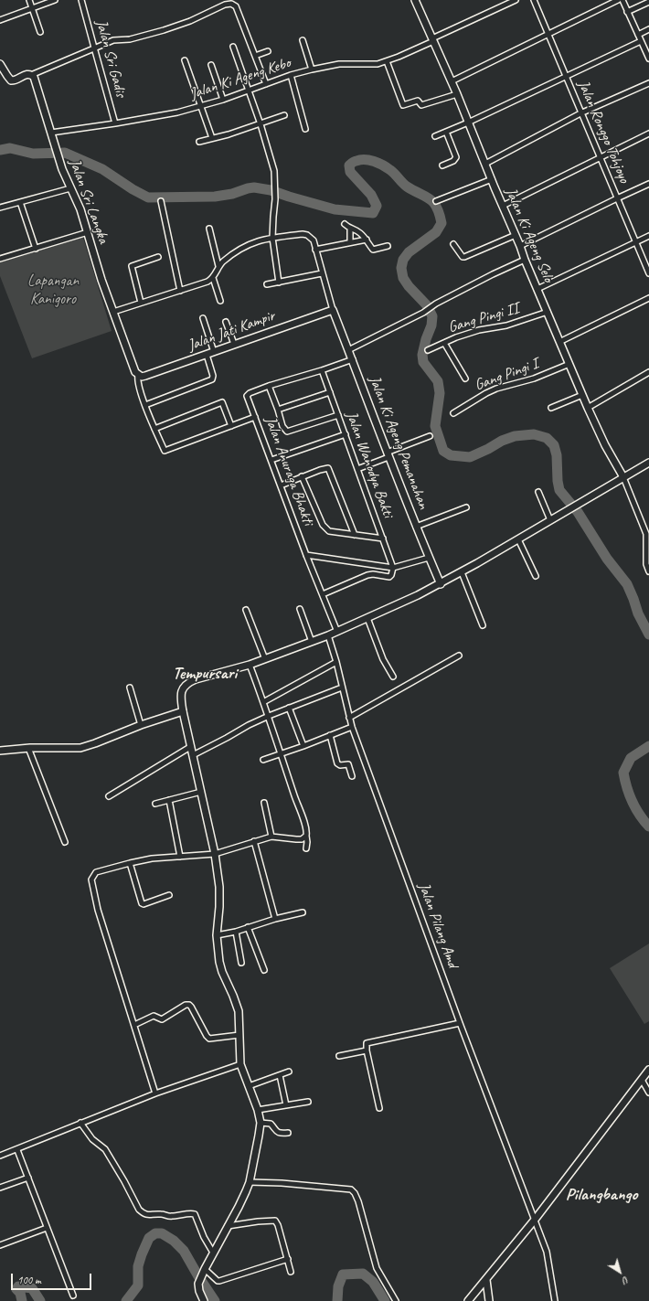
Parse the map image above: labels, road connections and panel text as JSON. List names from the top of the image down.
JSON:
{
  "streets": {
    "street": [
      "Jalan Sri Gadis",
      "Jalan Ki Ageng Kebo",
      "Jalan Ronggo Tohjoyo",
      "Jalan Sri Langka",
      "Jalan Ki Ageng Selo",
      "Gang Pingi II",
      "Jalan Jati Kampir",
      "Gang Pingi I",
      "Jalan Ki Ageng Pemanahan",
      "Jalan Wanodya Bakti",
      "Jalan Anuraga Bhakti",
      "Jalan Pilang Amd"
    ]
  },
  "crossings": [
    ["Jalan Sri Gadis", "Jalan Ki Ageng Kebo"],
    ["Jalan Ki Ageng Kebo", "Jalan Sri Langka"],
    ["Jalan Ki Ageng Kebo", "Jalan Ki Ageng Selo"],
    ["Jalan Sri Langka", "Jalan Jati Kampir"],
    ["Jalan Ki Ageng Selo", "Gang Pingi II"],
    ["Jalan Ki Ageng Selo", "Gang Pingi I"],
    ["Jalan Jati Kampir", "Jalan Ki Ageng Pemanahan"]
  ],
  "districts": ["Tempursari", "Pilangbango"],
  "parks": ["Lapangan Kanigoro"],
  "scale_bar": "100 m",
  "north": "bottom right"
}
